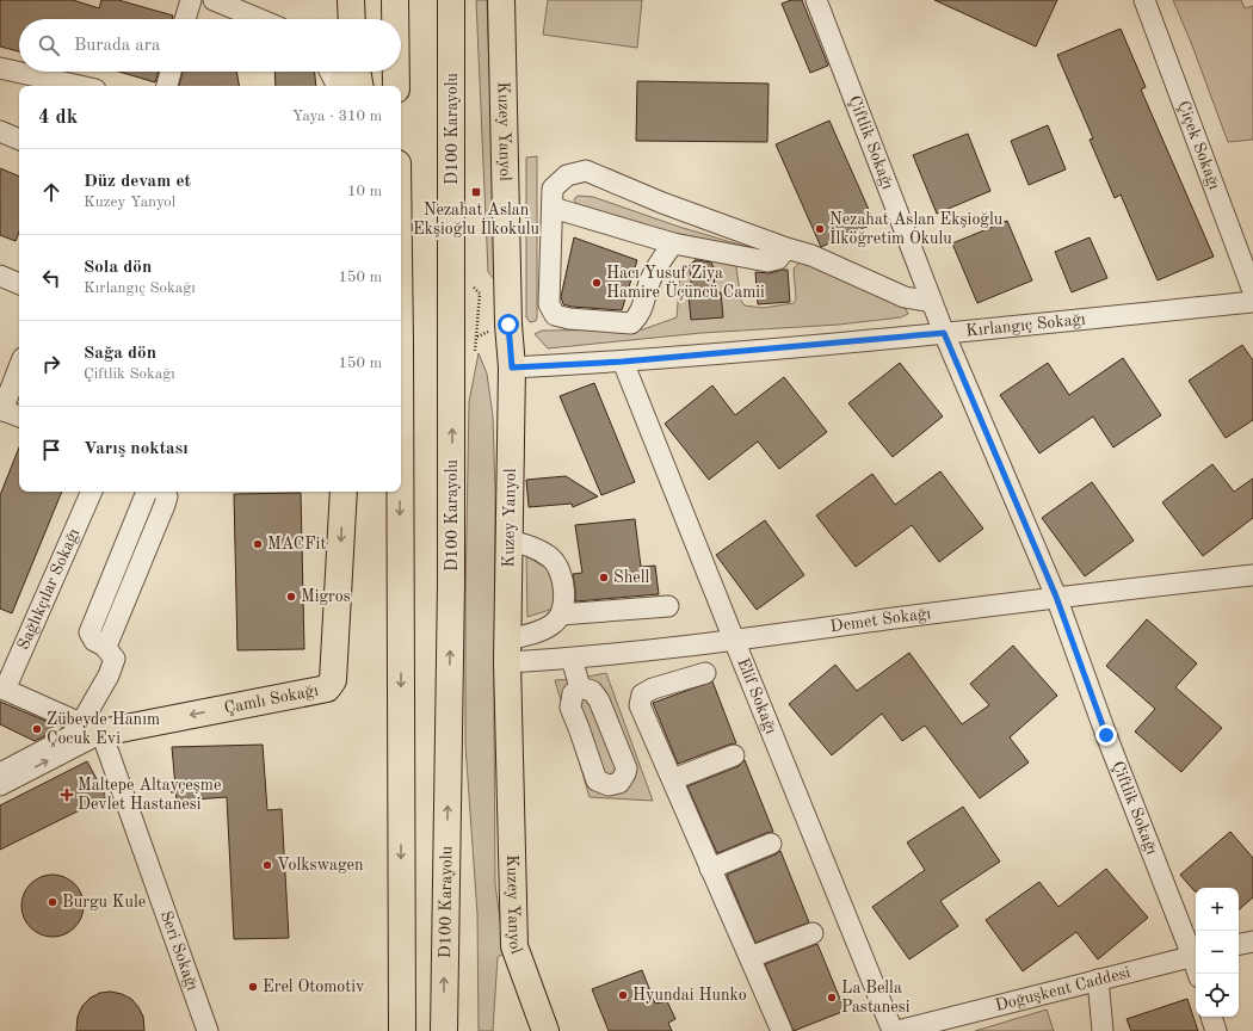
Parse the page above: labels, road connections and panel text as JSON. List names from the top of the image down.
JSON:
{
  "streets": {
    "main road": ["D100 Karayolu", "Kuzey Yanyol", "Çamlı Sokağı"],
    "street": [
      "Çiftlik Sokağı",
      "Çiçek Sokağı",
      "Kırlangıç Sokağı",
      "Sağlıkçılar Sokağı",
      "Demet Sokağı",
      "Elif Sokağı",
      "Seri Sokağı",
      "Doğuşkent Caddesi"
    ]
  },
  "crossings": [
    ["Kuzey Yanyol", "Kırlangıç Sokağı"],
    ["Kuzey Yanyol", "Demet Sokağı"],
    ["Çiftlik Sokağı", "Kırlangıç Sokağı"],
    ["Çiftlik Sokağı", "Demet Sokağı"],
    ["Çiftlik Sokağı", "Doğuşkent Caddesi"],
    ["Kırlangıç Sokağı", "Elif Sokağı"],
    ["Demet Sokağı", "Elif Sokağı"],
    ["Çamlı Sokağı", "Seri Sokağı"]
  ],
  "places": {
    "transit": ["Nezahat Aslan Ekşioğlu İlkokulu"],
    "other": [
      "Nezahat Aslan Ekşioğlu İlköğretim Okulu",
      "Hacı Yusuf Ziya Hamire Üçüncü Camii",
      "MACFit",
      "Shell",
      "Migros",
      "Zübeyde Hanım Çocuk Evi",
      "Volkswagen",
      "Burgu Kule",
      "Erel Otomotiv",
      "Hyundai Hunko",
      "La Bella Pastanesi"
    ],
    "health": ["Maltepe Altayçeşme Devlet Hastanesi"]
  },
  "page": {
    "search": "Burada ara",
    "heading": ["4 dk", "Yaya · 310 m"],
    "list": [
      ["Düz devam et", "Kuzey Yanyol", "10 m"],
      ["Sola dön", "Kırlangıç Sokağı", "150 m"],
      ["Sağa dön", "Çiftlik Sokağı", "150 m"],
      "Varış noktası"
    ],
    "map_buttons": ["+", "−"]
  }
}
